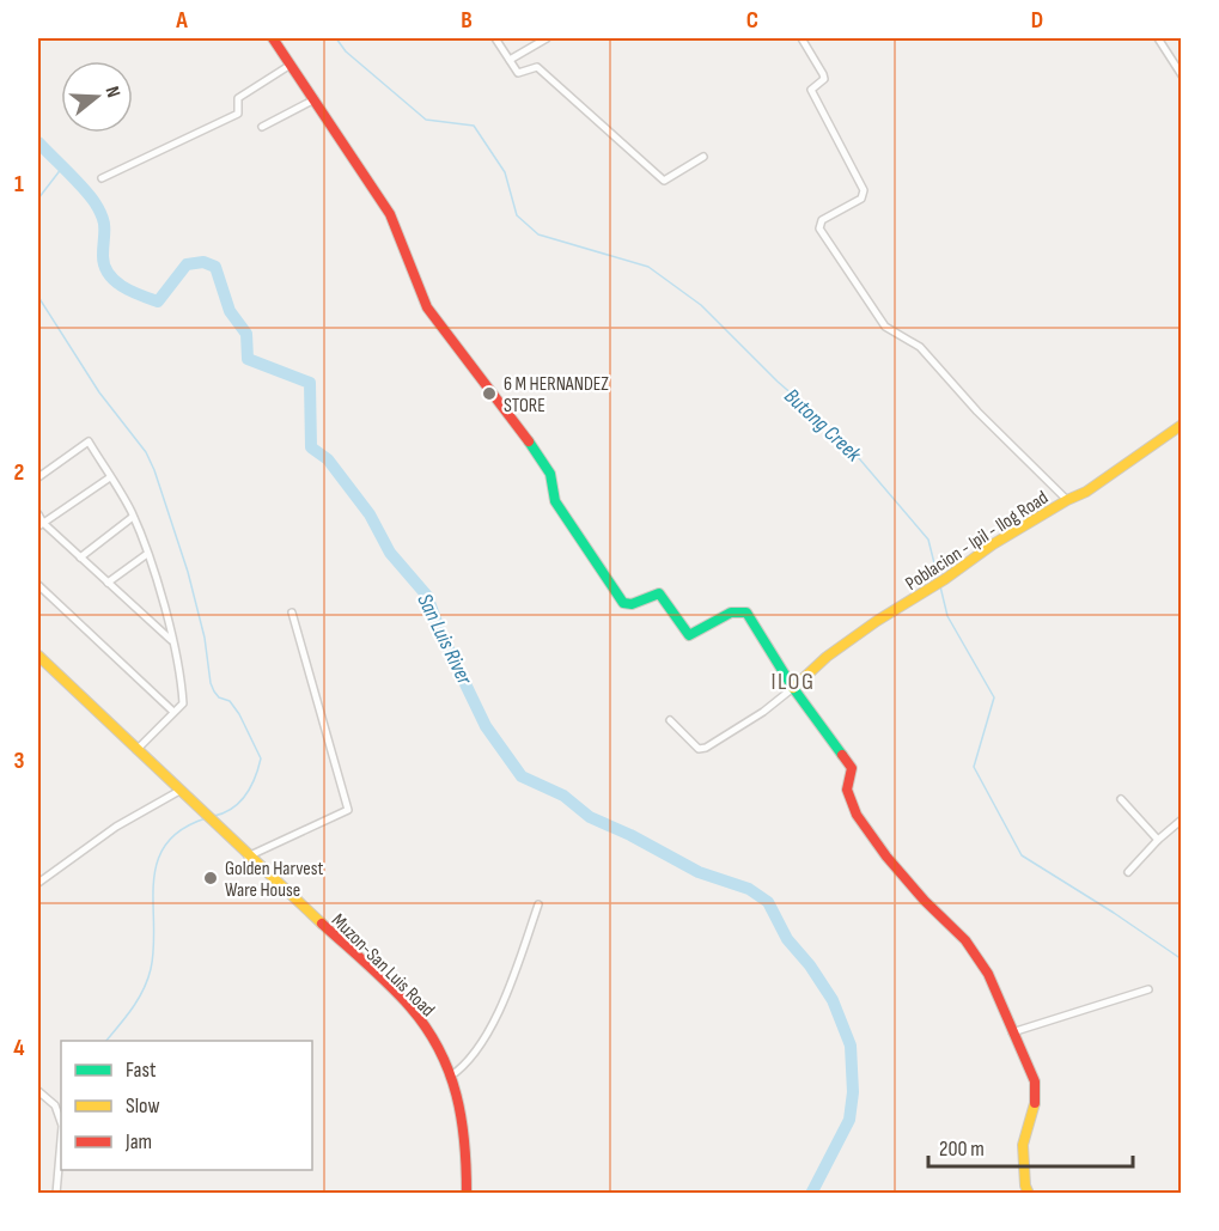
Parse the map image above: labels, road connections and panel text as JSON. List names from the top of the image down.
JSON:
{
  "streets": {
    "street": ["Poblacion - Ipil - Ilog Road", "Muzon-San Luis Road"]
  },
  "districts": ["ILOG"],
  "water": ["Butong Creek", "San Luis River"],
  "places": ["6 M HERNANDEZ STORE", "Golden Harvest Ware House"],
  "legend": ["Fast", "Slow", "Jam"],
  "scale_bar": "200 m",
  "north": "right",
  "grid": {
    "columns": [
      "A",
      "B",
      "C",
      "D"
    ],
    "rows": [
      "1",
      "2",
      "3",
      "4"
    ]
  }
}
